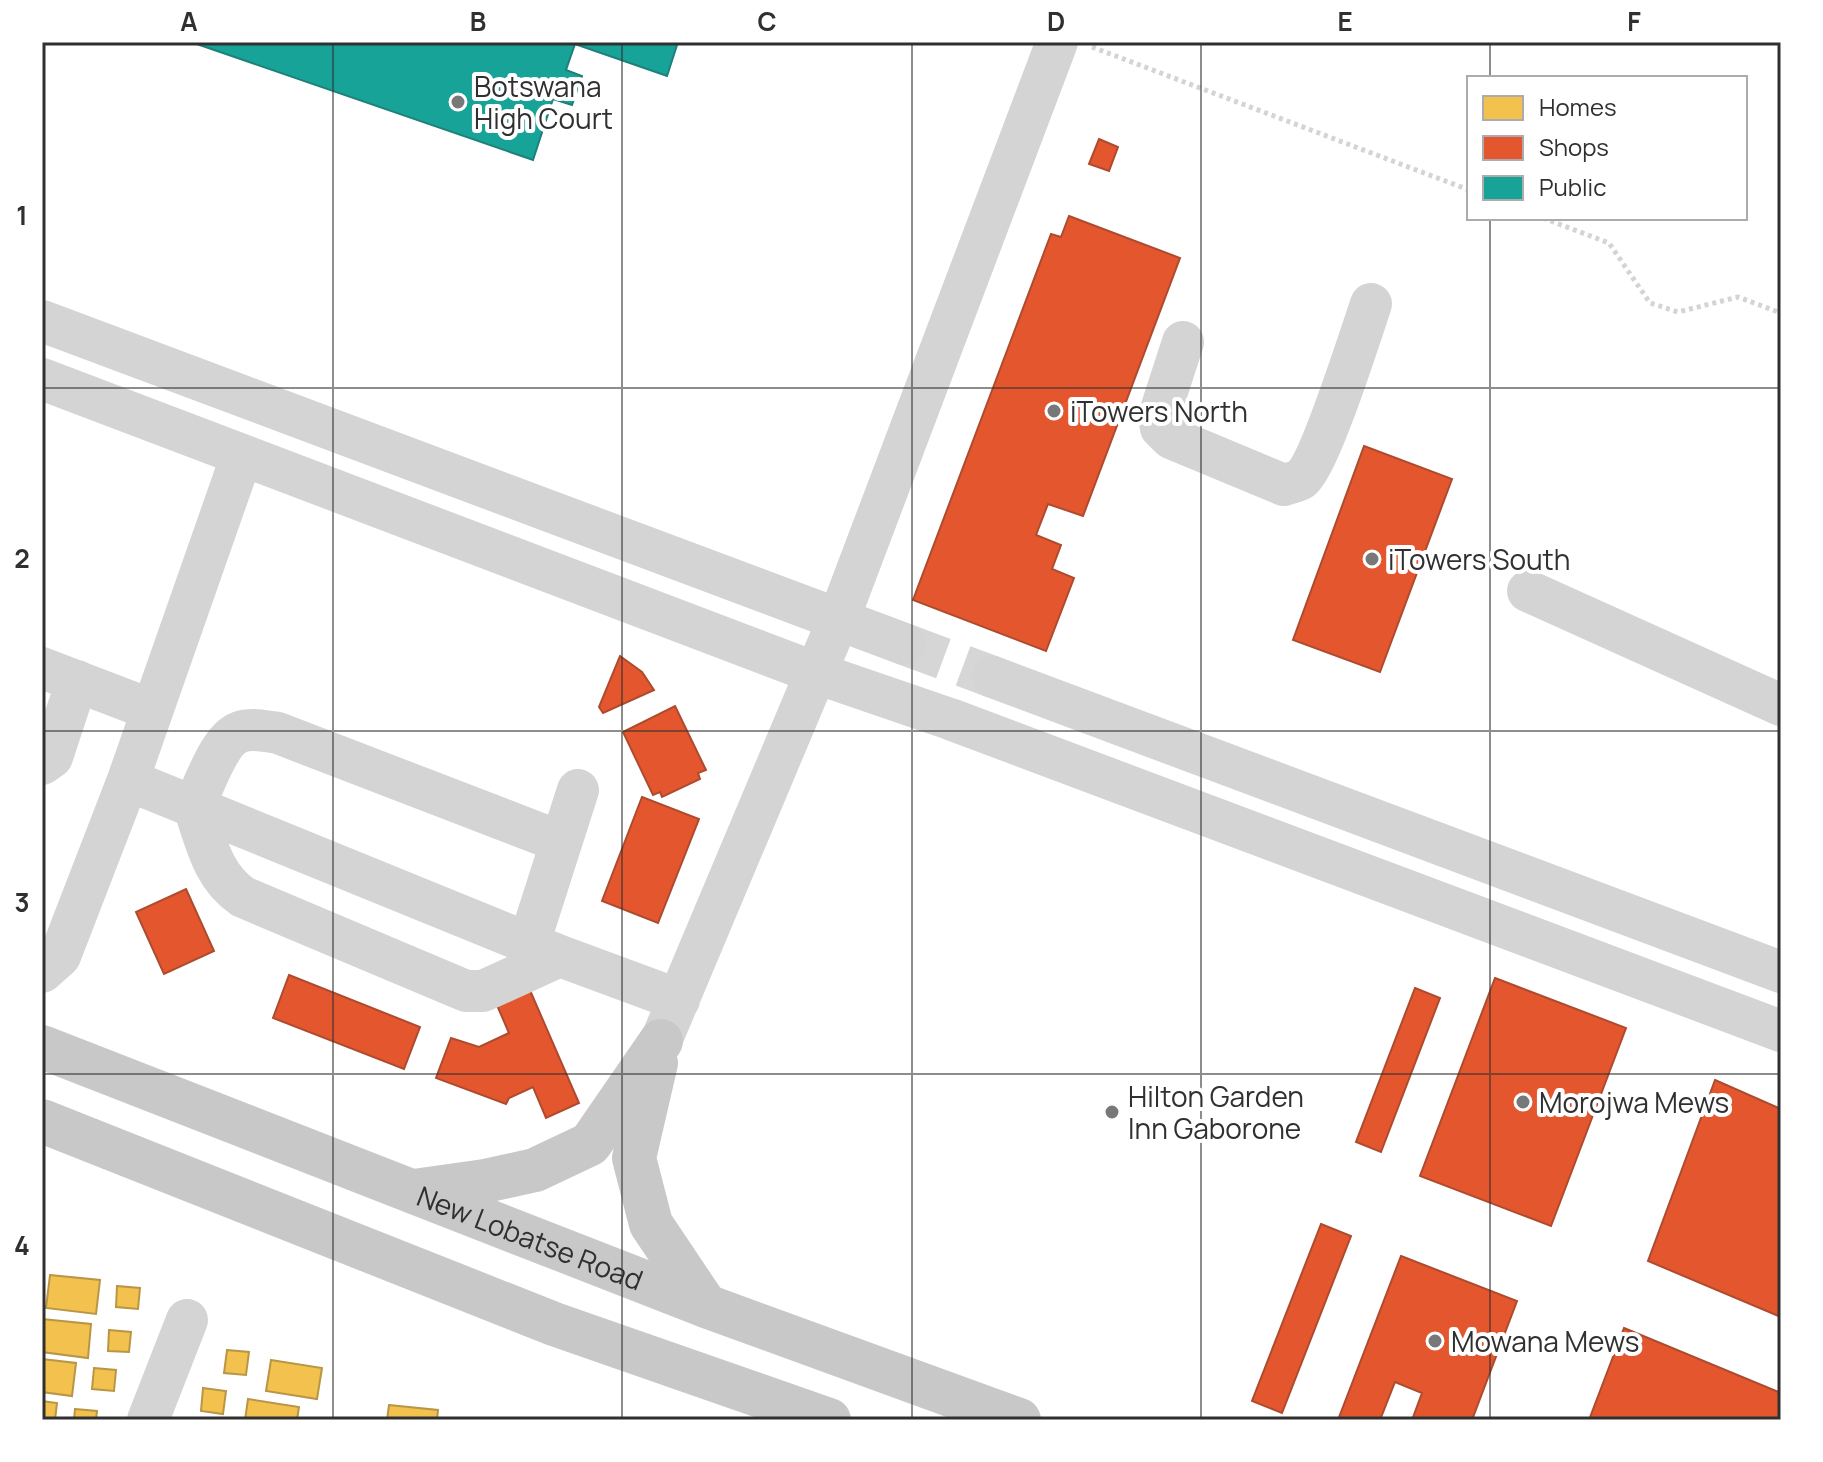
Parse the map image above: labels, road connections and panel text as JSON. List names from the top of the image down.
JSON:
{
  "streets": {
    "main road": ["New Lobatse Road"]
  },
  "places": [
    "Botswana High Court",
    "iTowers North",
    "iTowers South",
    "Morojwa Mews",
    "Hilton Garden Inn Gaborone",
    "Mowana Mews"
  ],
  "legend": ["Homes", "Shops", "Public"],
  "grid": {
    "columns": [
      "A",
      "B",
      "C",
      "D",
      "E",
      "F"
    ],
    "rows": [
      "1",
      "2",
      "3",
      "4"
    ]
  }
}
